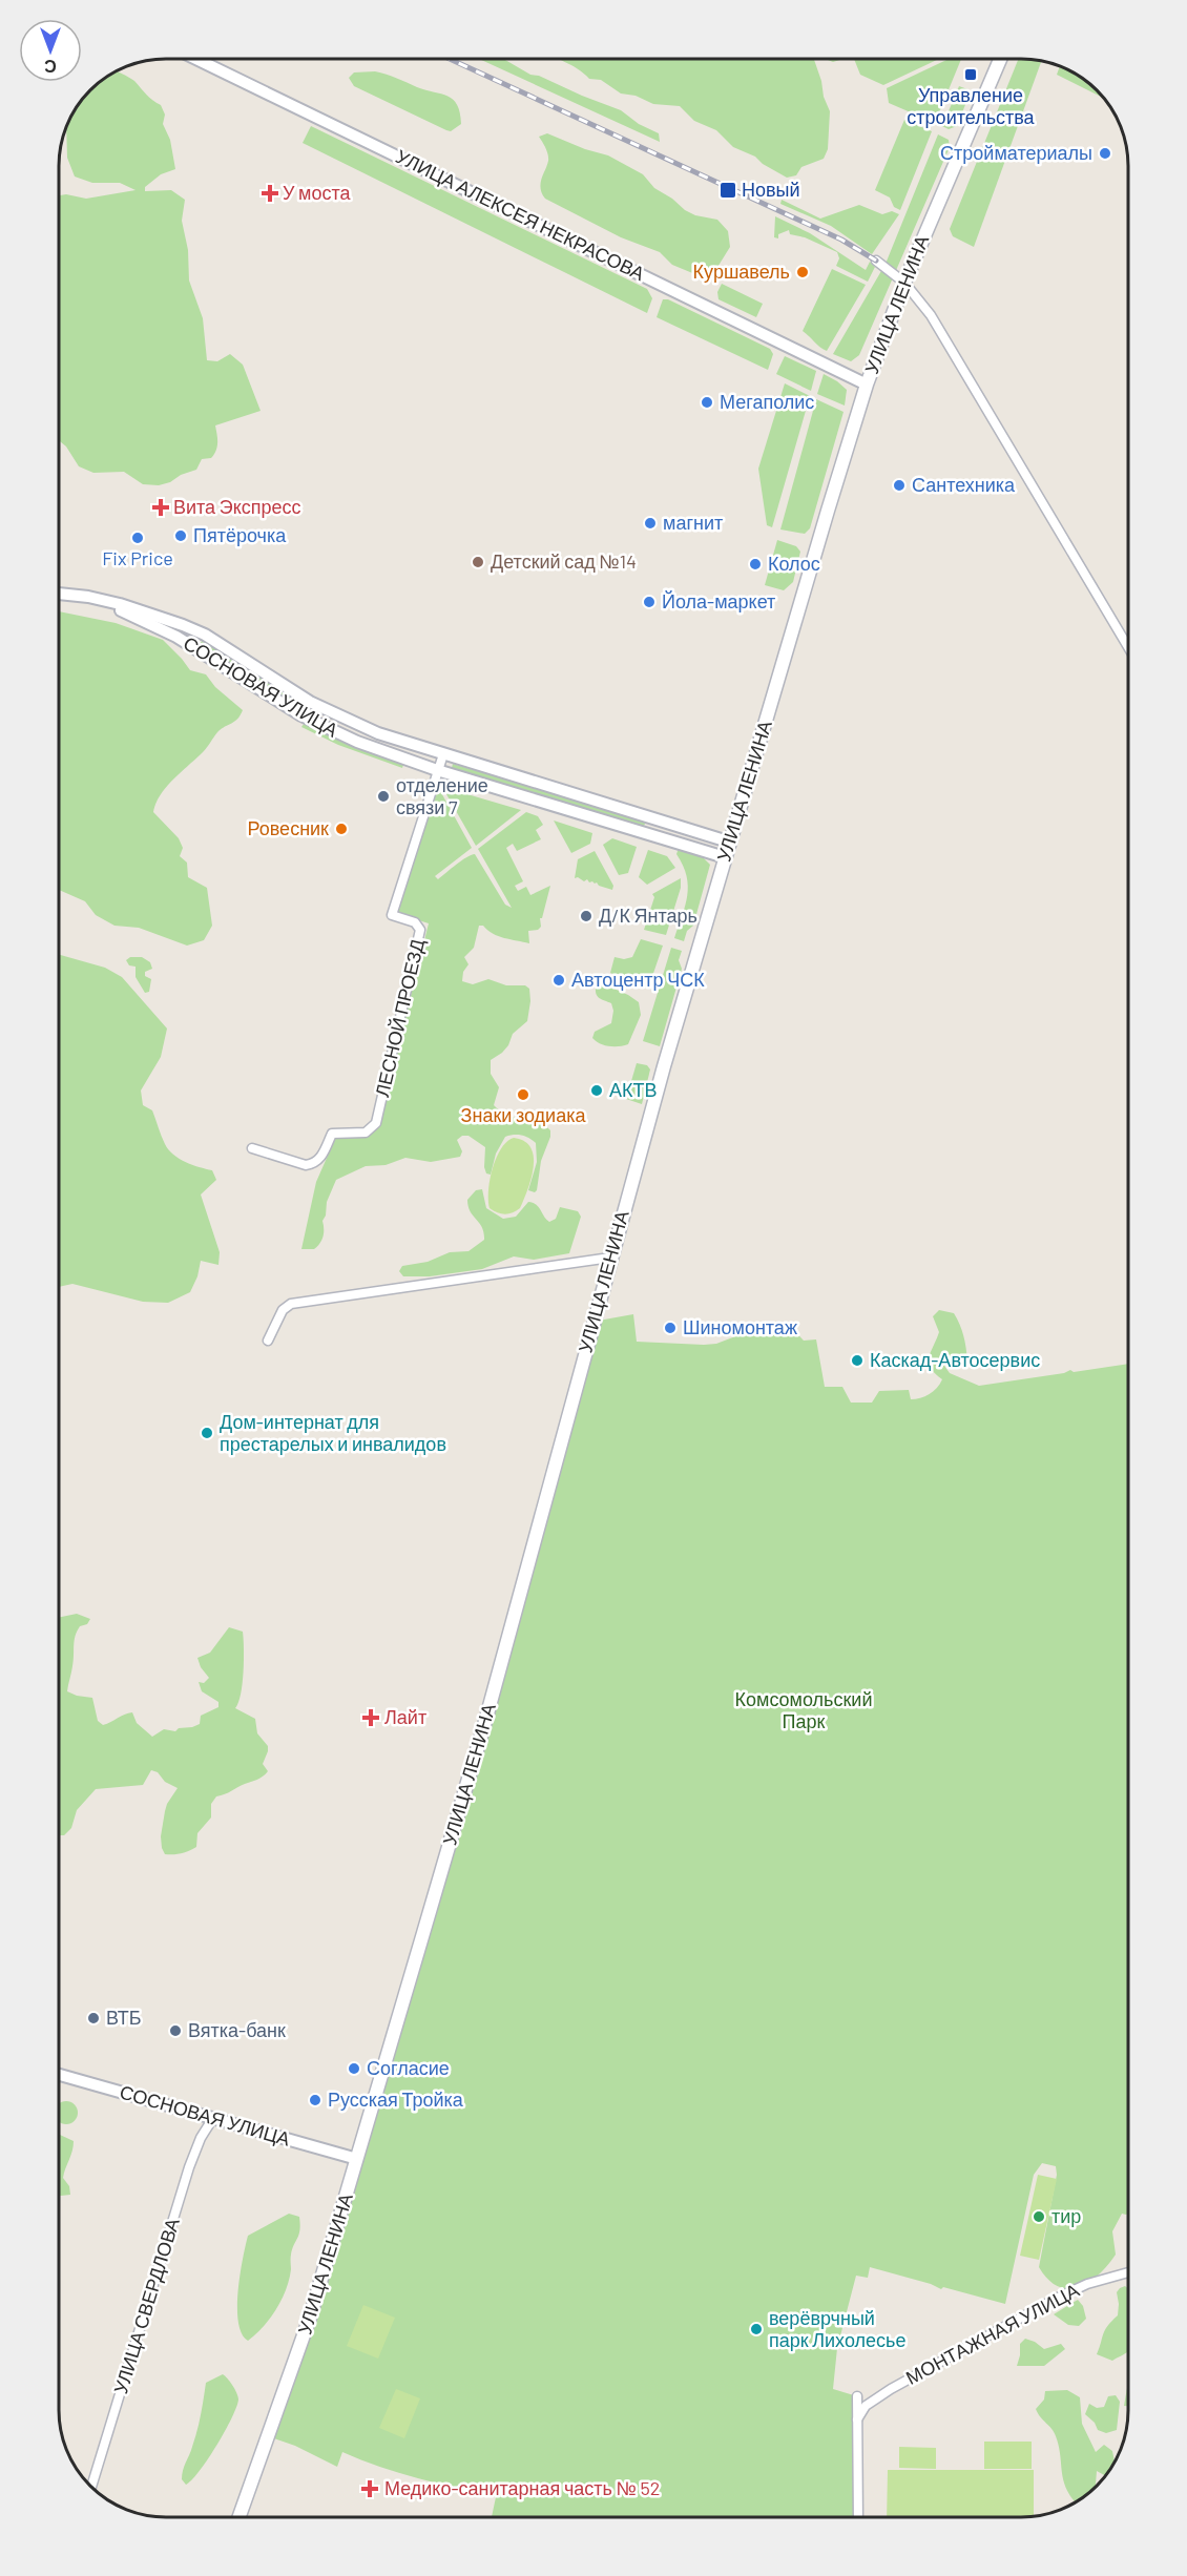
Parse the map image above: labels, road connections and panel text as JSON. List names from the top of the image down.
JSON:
{
  "streets": {
    "main road": ["УЛИЦА ЛЕНИНА"],
    "street": [
      "УЛИЦА АЛЕКСЕЯ НЕКРАСОВА",
      "СОСНОВАЯ УЛИЦА",
      "ЛЕСНОЙ ПРОЕЗД",
      "УЛИЦА СВЕРДЛОВА",
      "МОНТАЖНАЯ УЛИЦА"
    ]
  },
  "crossings": [
    ["УЛИЦА АЛЕКСЕЯ НЕКРАСОВА", "УЛИЦА ЛЕНИНА"],
    ["УЛИЦА ЛЕНИНА", "СОСНОВАЯ УЛИЦА"],
    ["СОСНОВАЯ УЛИЦА", "ЛЕСНОЙ ПРОЕЗД"],
    ["СОСНОВАЯ УЛИЦА", "УЛИЦА СВЕРДЛОВА"]
  ],
  "parks": ["Комсомольский Парк"],
  "places": {
    "transit": ["Управление строительства", "Новый"],
    "other": [
      "Стройматериалы",
      "Куршавель",
      "Мегаполис",
      "Сантехника",
      "магнит",
      "Пятёрочка",
      "Fix Price",
      "Детский сад №14",
      "Колос",
      "Йола-маркет",
      "отделение связи 7",
      "Ровесник",
      "Д/К Янтарь",
      "Автоцентр ЧСК",
      "АКТВ",
      "Знаки зодиака",
      "Шиномонтаж",
      "Каскад-Автосервис",
      "Дом-интернат для престарелых и инвалидов",
      "ВТБ",
      "Вятка-банк",
      "Согласие",
      "Русская Тройка",
      "тир",
      "верёврчный парк Лихолесье"
    ],
    "health": [
      "У моста",
      "Вита Экспресс",
      "Лайт",
      "Медико-санитарная часть № 52"
    ]
  },
  "north": "bottom"
}
